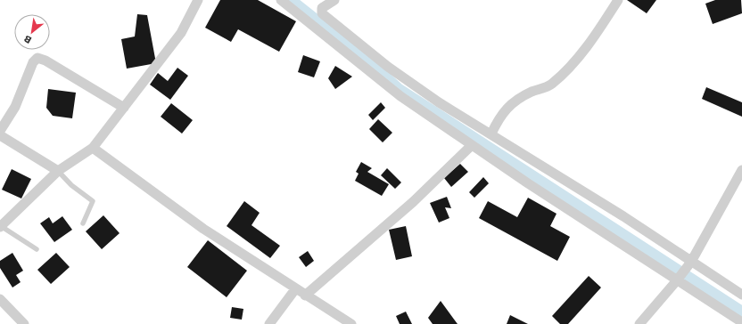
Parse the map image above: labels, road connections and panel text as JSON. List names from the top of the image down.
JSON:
{
  "north": "bottom left"
}
